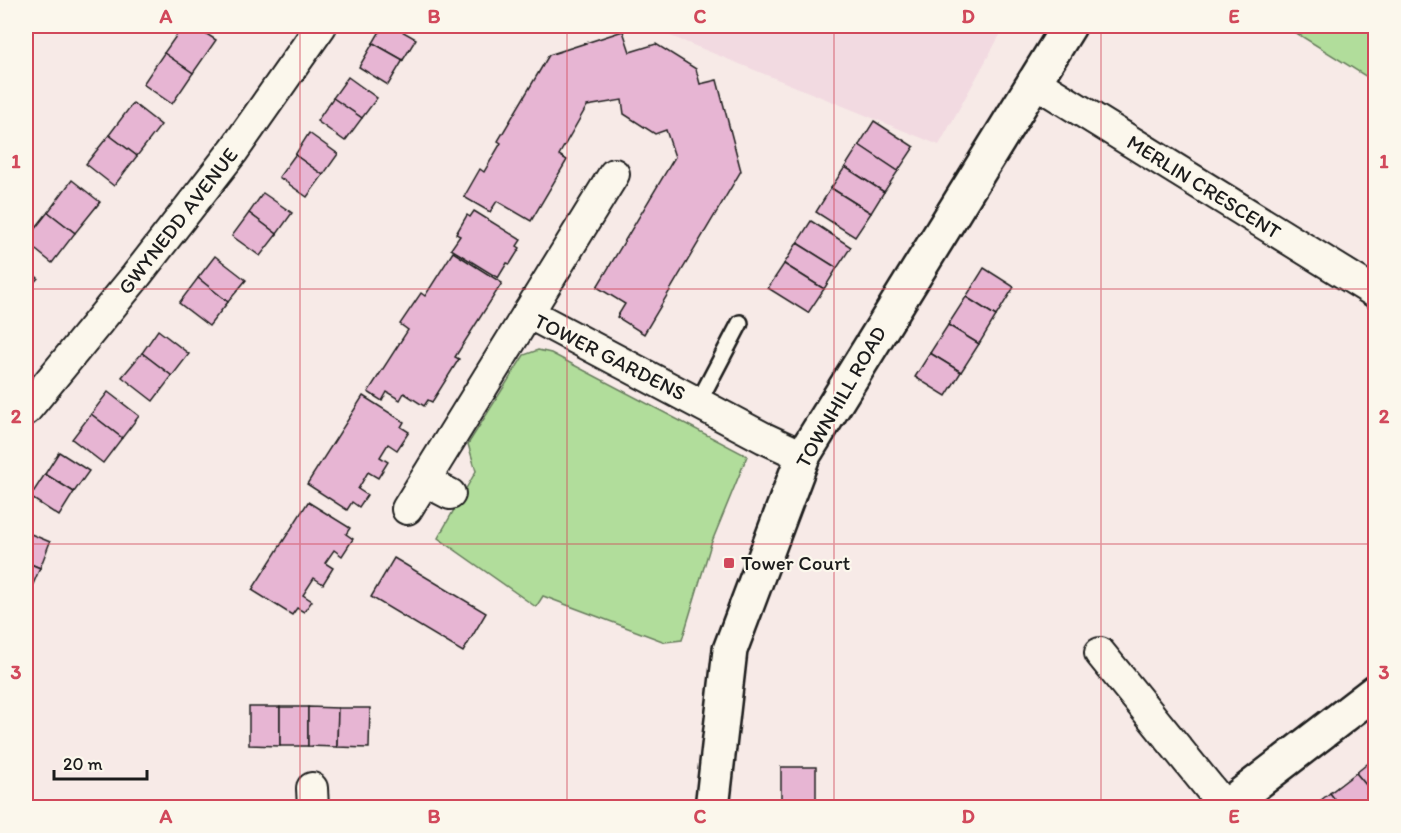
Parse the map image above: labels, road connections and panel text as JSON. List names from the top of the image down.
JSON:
{
  "streets": {
    "street": [
      "MERLIN CRESCENT",
      "GWYNEDD AVENUE",
      "TOWER GARDENS",
      "TOWNHILL ROAD"
    ]
  },
  "crossings": [
    ["MERLIN CRESCENT", "TOWNHILL ROAD"],
    ["TOWER GARDENS", "TOWNHILL ROAD"]
  ],
  "places": {
    "transit": ["Tower Court"]
  },
  "scale_bar": "20 m",
  "grid": {
    "columns": [
      "A",
      "B",
      "C",
      "D",
      "E"
    ],
    "rows": ["1", "2", "3"]
  }
}
